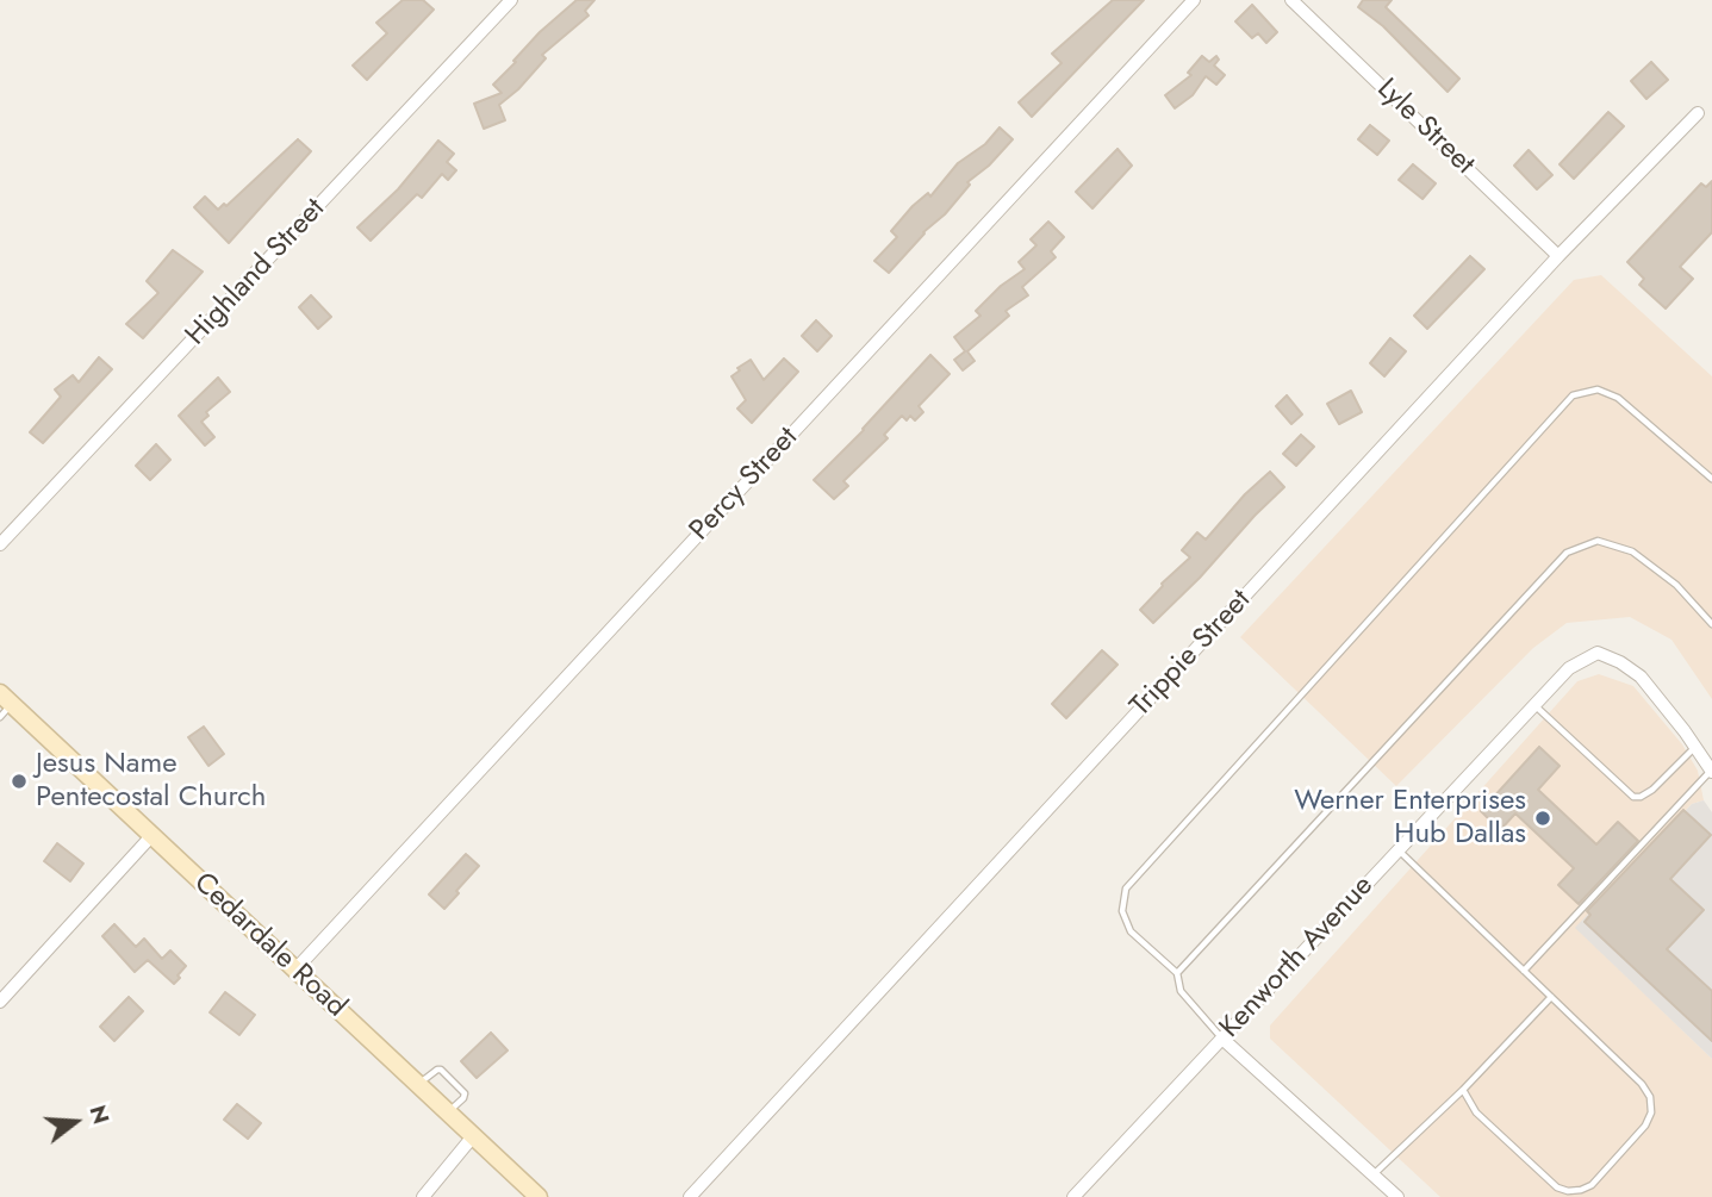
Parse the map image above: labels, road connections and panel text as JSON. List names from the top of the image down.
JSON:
{
  "streets": {
    "street": [
      "Lyle Street",
      "Highland Street",
      "Percy Street",
      "Trippie Street",
      "Cedardale Road",
      "Kenworth Avenue"
    ]
  },
  "crossings": [
    ["Lyle Street", "Trippie Street"],
    ["Percy Street", "Cedardale Road"]
  ],
  "places": ["Jesus Name Pentecostal Church", "Werner Enterprises Hub Dallas"],
  "north": "right"
}
